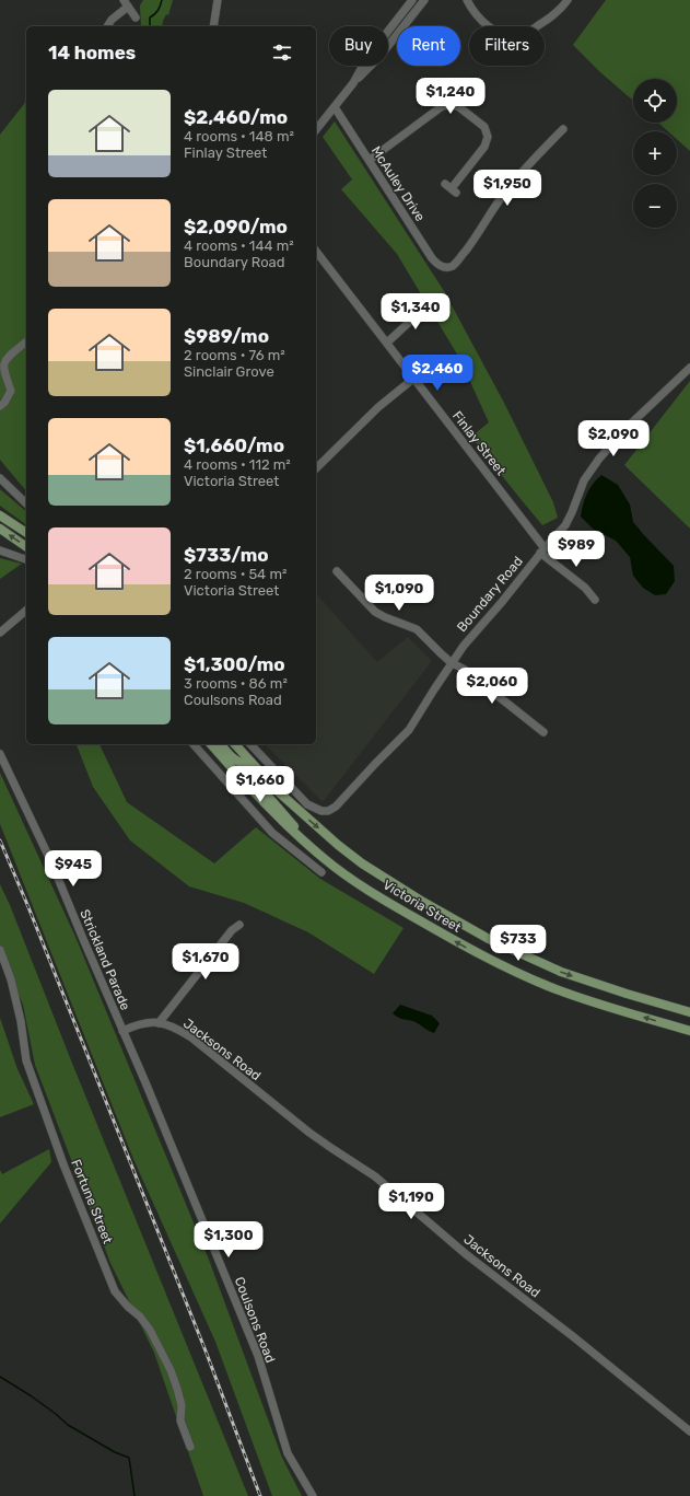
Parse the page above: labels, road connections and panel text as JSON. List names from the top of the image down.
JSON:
{
  "streets": {
    "main road": ["Victoria Street"],
    "street": [
      "McAuley Drive",
      "Finlay Street",
      "Boundary Road",
      "Strickland Parade",
      "Jacksons Road",
      "Fortune Street",
      "Coulsons Road"
    ]
  },
  "crossings": [
    ["Finlay Street", "Boundary Road"],
    ["Strickland Parade", "Jacksons Road"],
    ["Strickland Parade", "Coulsons Road"],
    ["Jacksons Road", "Coulsons Road"]
  ],
  "page": {
    "chip": ["Buy", "Rent", "Filters"],
    "heading": "14 homes",
    "price": [
      "$1,240",
      "$1,950",
      "$1,340",
      "$2,460",
      "$2,090",
      "$989",
      "$1,090",
      "$2,060",
      "$1,660",
      "$945",
      "$733",
      "$1,670",
      "$1,190",
      "$1,300"
    ],
    "map_buttons": ["+", "−"],
    "list": [
      {
        "name": "$2,460/mo",
        "note": "4 rooms · 148 m² · Finlay Street"
      },
      {
        "name": "$2,090/mo",
        "note": "4 rooms · 144 m² · Boundary Road"
      },
      {
        "name": "$989/mo",
        "note": "2 rooms · 76 m² · Sinclair Grove"
      },
      {
        "name": "$1,660/mo",
        "note": "4 rooms · 112 m² · Victoria Street"
      },
      {
        "name": "$733/mo",
        "note": "2 rooms · 54 m² · Victoria Street"
      },
      {
        "name": "$1,300/mo",
        "note": "3 rooms · 86 m² · Coulsons Road"
      }
    ]
  }
}
